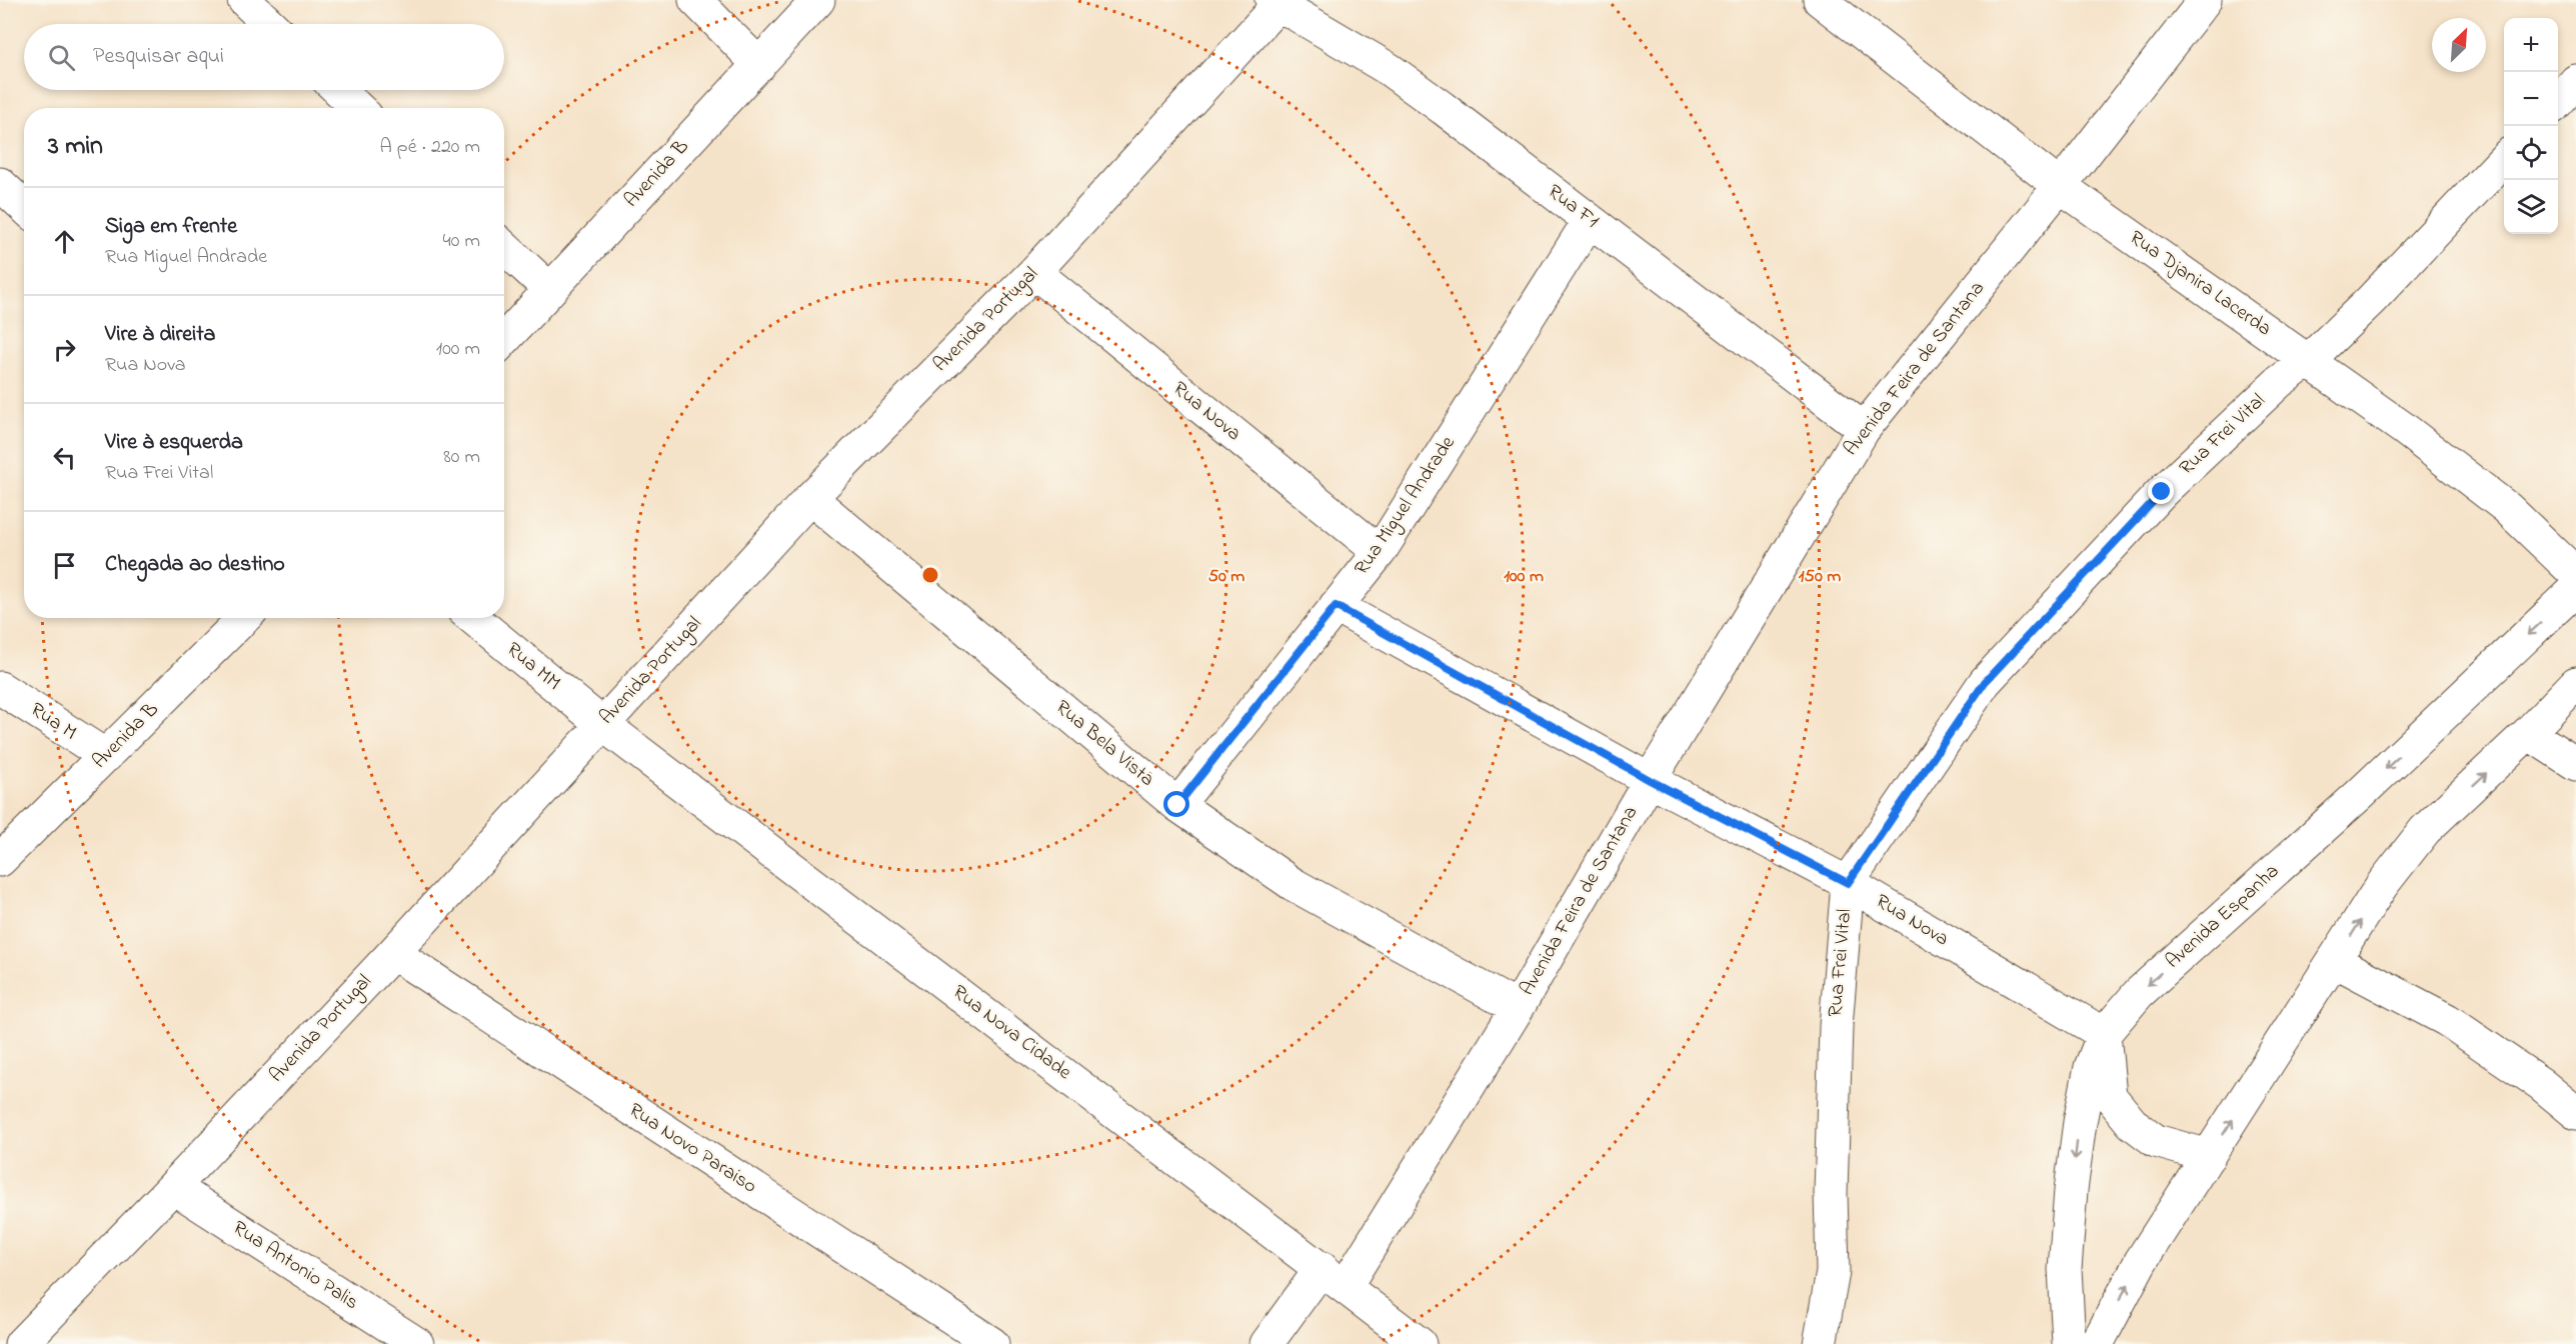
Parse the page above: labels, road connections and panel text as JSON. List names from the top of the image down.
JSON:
{
  "streets": {
    "street": [
      "Avenida B",
      "Rua F1",
      "Rua Djanira Lacerda",
      "Avenida Portugal",
      "Avenida Feira de Santana",
      "Rua Nova",
      "Rua Frei Vital",
      "Rua Miguel Andrade",
      "Rua MM",
      "Rua M",
      "Rua Bela Vista",
      "Avenida Espanha",
      "Rua Nova Cidade",
      "Rua Novo Paraiso",
      "Rua Antonio Palis"
    ]
  },
  "crossings": [
    ["Avenida B", "Rua M"],
    ["Rua F1", "Avenida Portugal"],
    ["Rua F1", "Avenida Feira de Santana"],
    ["Rua F1", "Rua Miguel Andrade"],
    ["Rua Djanira Lacerda", "Avenida Feira de Santana"],
    ["Rua Djanira Lacerda", "Rua Frei Vital"],
    ["Avenida Portugal", "Rua Nova"],
    ["Avenida Portugal", "Rua MM"],
    ["Avenida Portugal", "Rua Bela Vista"],
    ["Avenida Portugal", "Rua Nova Cidade"],
    ["Avenida Portugal", "Rua Novo Paraiso"],
    ["Avenida Portugal", "Rua Antonio Palis"],
    ["Avenida Feira de Santana", "Rua Nova"],
    ["Avenida Feira de Santana", "Rua Bela Vista"],
    ["Avenida Feira de Santana", "Rua Nova Cidade"],
    ["Rua Nova", "Rua Frei Vital"],
    ["Rua Nova", "Rua Miguel Andrade"],
    ["Rua Nova", "Avenida Espanha"],
    ["Rua Miguel Andrade", "Rua Bela Vista"],
    ["Rua MM", "Rua Nova Cidade"]
  ],
  "north": "top right",
  "page": {
    "map_buttons": ["+", "−"],
    "search": "Pesquisar aqui",
    "heading": ["3 min", "A pé · 220 m"],
    "list": [
      ["Siga em frente", "Rua Miguel Andrade", "40 m"],
      ["Vire à direita", "Rua Nova", "100 m"],
      ["Vire à esquerda", "Rua Frei Vital", "80 m"],
      "Chegada ao destino"
    ]
  },
  "rings": ["50 m", "100 m", "150 m"]
}
